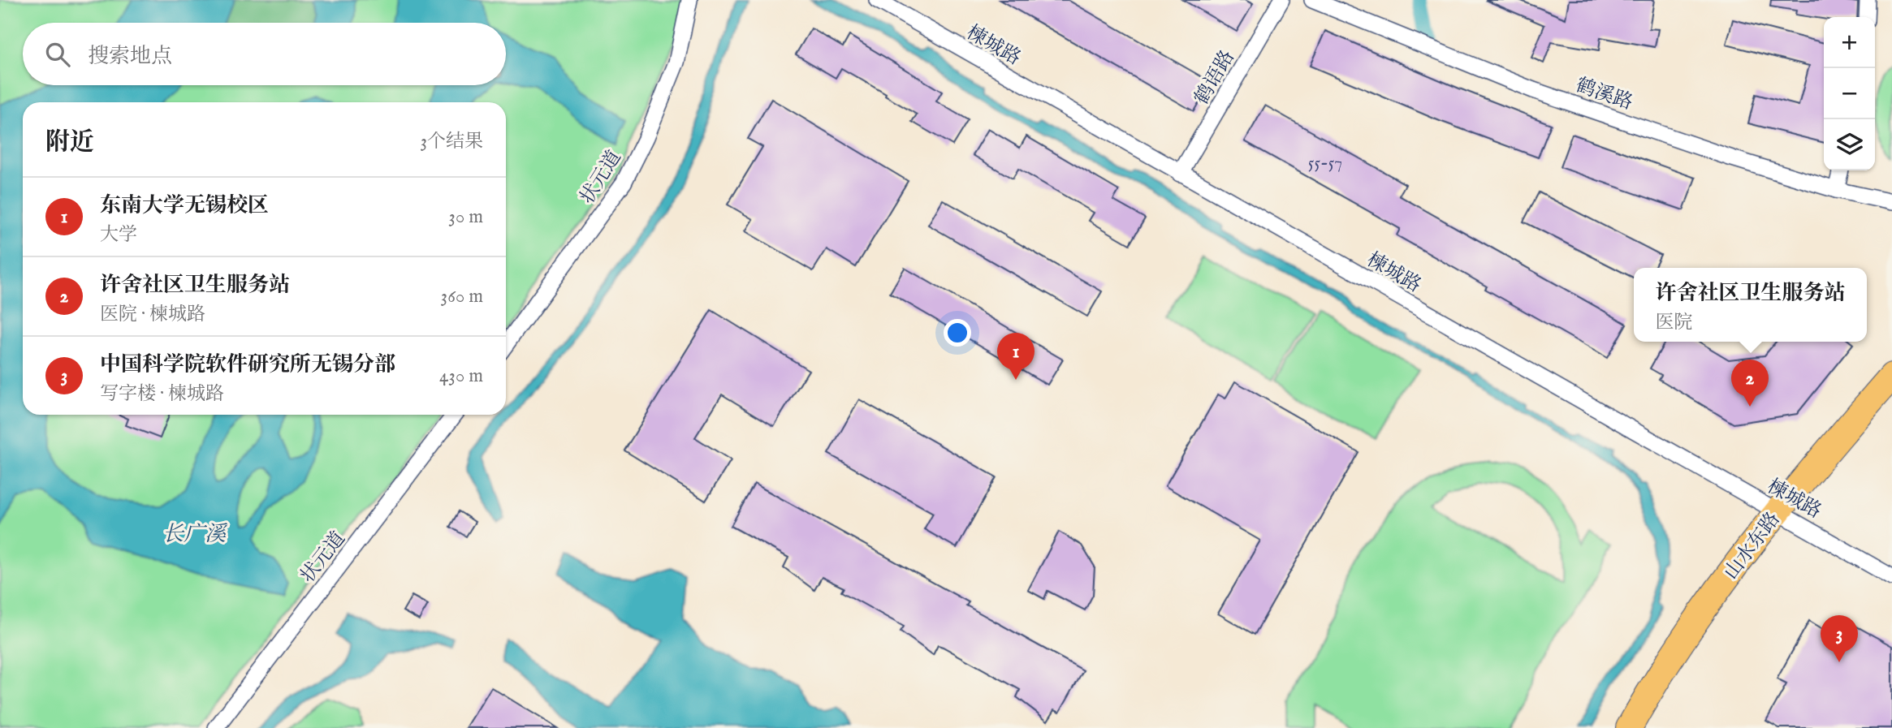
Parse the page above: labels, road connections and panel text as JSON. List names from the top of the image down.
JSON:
{
  "streets": {
    "highway": ["山水东路"],
    "street": [
      "楝城路",
      "鹤语路",
      "鹤溪路",
      "状元道"
    ]
  },
  "crossings": [
    ["楝城路", "鹤语路"],
    ["楝城路", "山水东路"]
  ],
  "water": ["长广溪"],
  "house_numbers": ["55-57"],
  "page": {
    "map_buttons": ["+", "−"],
    "search": "搜索地点",
    "heading": ["附近", "3个结果"],
    "list": [
      {
        "mark": "1",
        "name": "东南大学无锡校区",
        "note": "大学",
        "value": "30 m"
      },
      {
        "mark": "2",
        "name": "许舍社区卫生服务站",
        "note": "医院 · 楝城路",
        "value": "360 m"
      },
      {
        "mark": "3",
        "name": "中国科学院软件研究所无锡分部",
        "note": "写字楼 · 楝城路",
        "value": "430 m"
      }
    ],
    "popup": ["许舍社区卫生服务站", "医院"],
    "pins": ["1", "2", "3"]
  }
}
